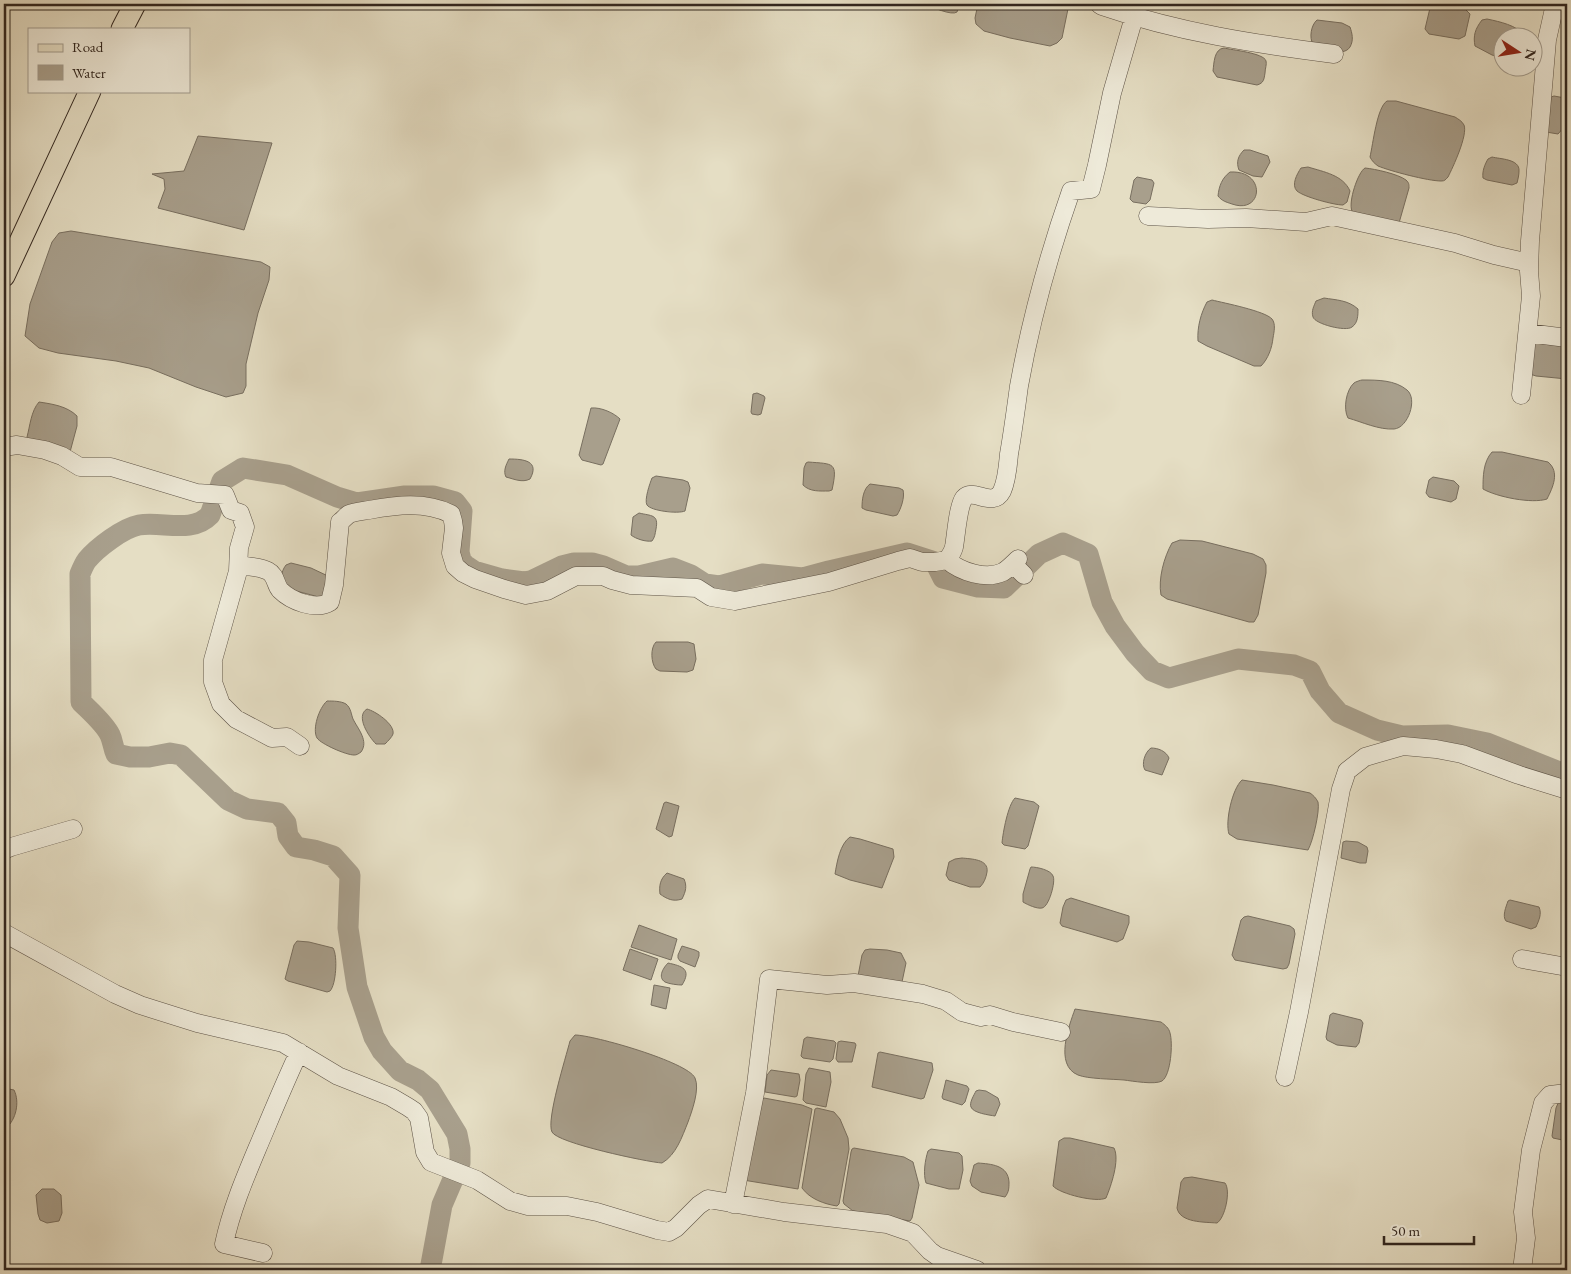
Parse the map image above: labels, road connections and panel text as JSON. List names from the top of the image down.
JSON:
{
  "legend": ["Road", "Water"],
  "scale_bar": "50 m",
  "north": "right"
}
